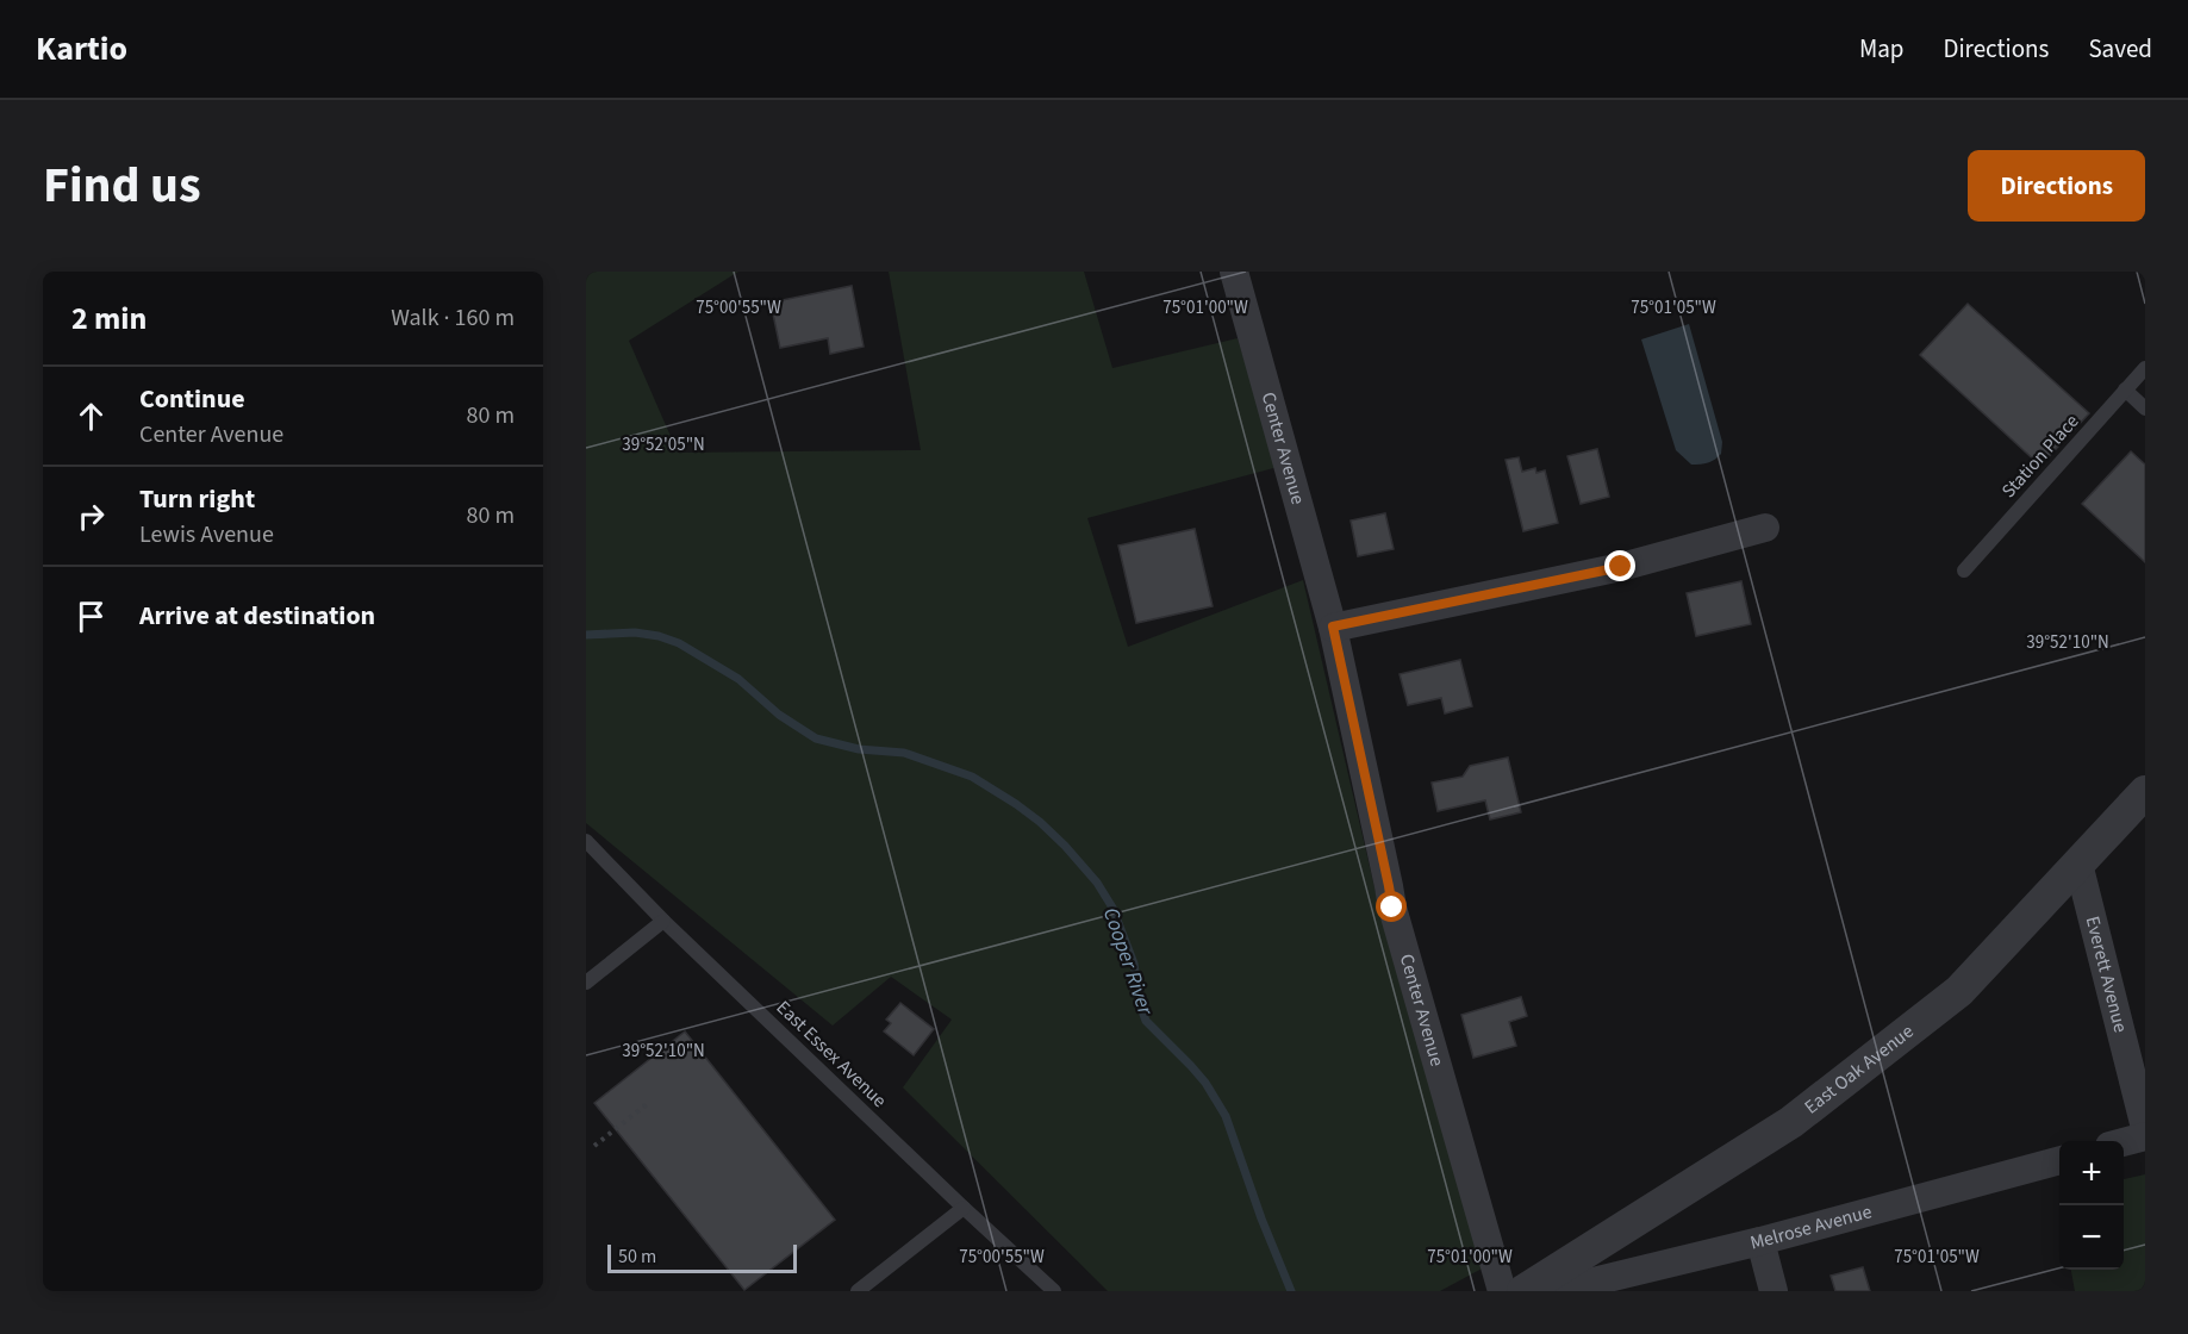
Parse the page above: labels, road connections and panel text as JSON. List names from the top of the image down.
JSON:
{
  "streets": {
    "street": [
      "Center Avenue",
      "Everett Avenue",
      "East Oak Avenue",
      "Melrose Avenue"
    ],
    "lane": ["Station Place", "East Essex Avenue"]
  },
  "crossings": [
    ["Everett Avenue", "East Oak Avenue"]
  ],
  "water": ["Cooper River"],
  "scale_bar": "50 m",
  "page": {
    "header": "Kartio",
    "nav": ["Map", "Directions", "Saved"],
    "title": "Find us",
    "buttons": "Directions",
    "heading": ["2 min", "Walk · 160 m"],
    "list": [
      ["Continue", "Center Avenue", "80 m"],
      ["Turn right", "Lewis Avenue", "80 m"],
      "Arrive at destination"
    ],
    "map_buttons": ["+", "−"],
    "scale": "50 m"
  },
  "coordinates": [
    "75°00'55\"W",
    "75°01'00\"W",
    "75°01'05\"W",
    "39°52'05\"N",
    "39°52'10\"N"
  ]
}
